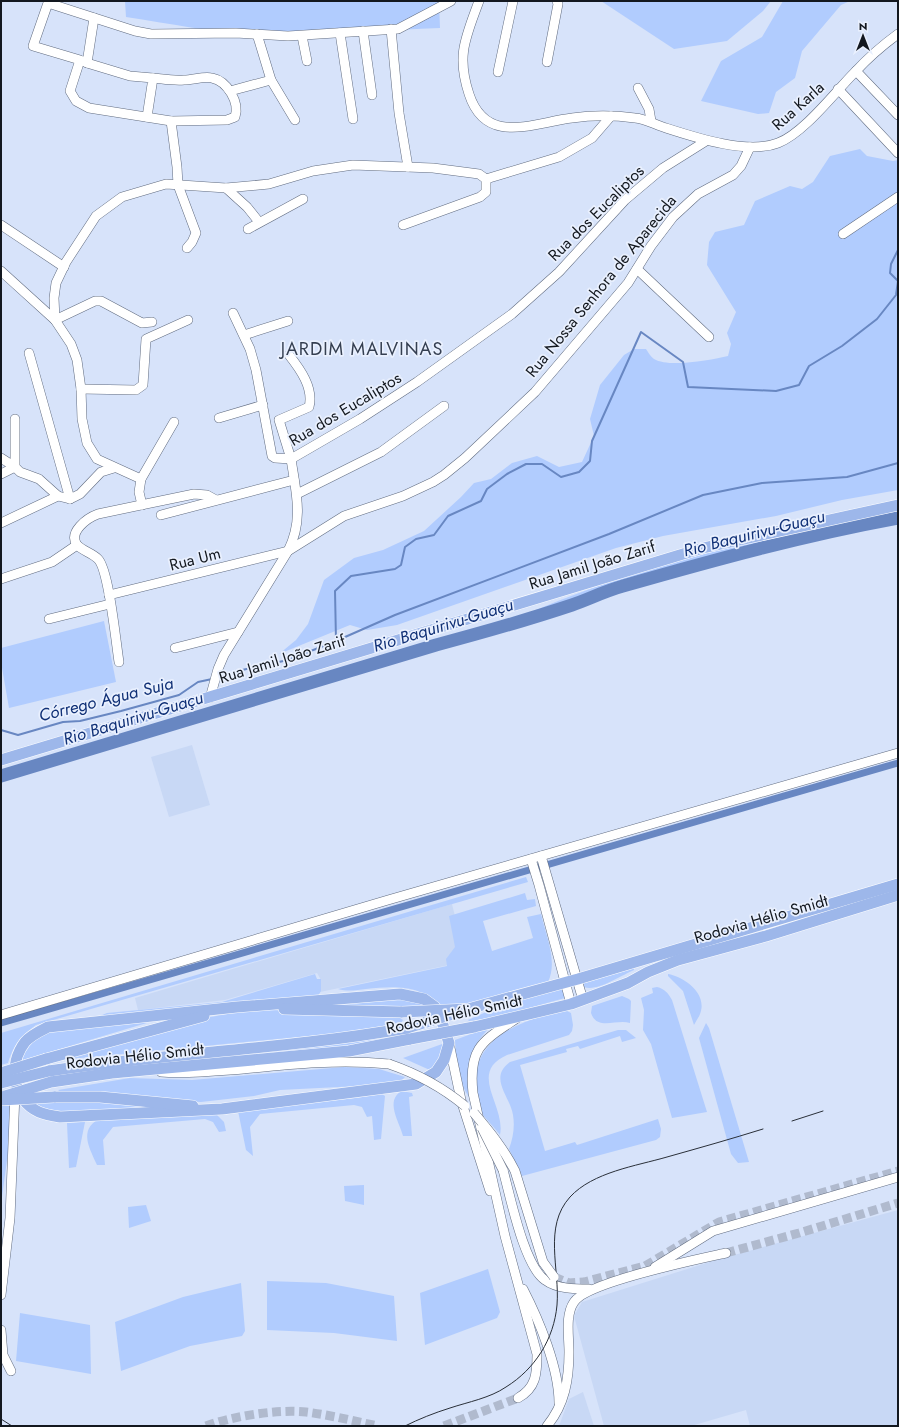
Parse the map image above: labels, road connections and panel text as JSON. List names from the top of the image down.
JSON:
{
  "streets": {
    "main road": ["Rua Jamil João Zarif", "Rodovia Hélio Smidt"],
    "street": [
      "Rua Karla",
      "Rua dos Eucaliptos",
      "Rua Nossa Senhora de Aparecida",
      "Rua Um"
    ]
  },
  "crossings": [
    ["Rua Karla", "Rua dos Eucaliptos"],
    ["Rua Karla", "Rua Nossa Senhora de Aparecida"],
    ["Rua dos Eucaliptos", "Rua Nossa Senhora de Aparecida"],
    ["Rua dos Eucaliptos", "Rua Um"],
    ["Rua dos Eucaliptos", "Rua Jamil João Zarif"],
    ["Rua Nossa Senhora de Aparecida", "Rua Um"]
  ],
  "districts": ["JARDIM MALVINAS"],
  "water": ["Rio Baquirivu-Guaçu", "Córrego Água Suja"],
  "north": "top"
}
